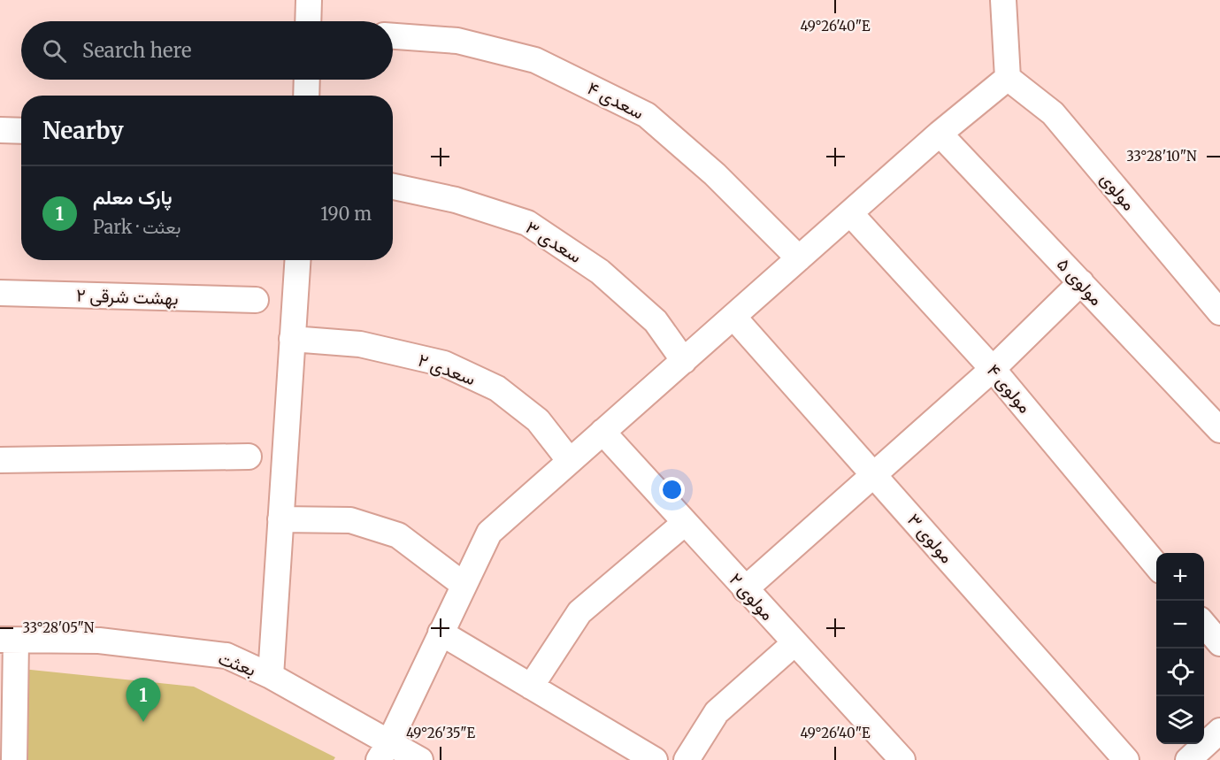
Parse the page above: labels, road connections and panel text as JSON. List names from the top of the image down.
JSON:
{
  "streets": {
    "street": [
      "سعدی ۴",
      "مولوی",
      "سعدی ۳",
      "مولوی ۵",
      "بهشت شرقی ۲",
      "سعدی ۲",
      "مولوی ۴",
      "مولوی ۳",
      "مولوی ۲",
      "بعثت"
    ]
  },
  "page": {
    "search": "Search here",
    "heading": "Nearby",
    "list": [
      {
        "mark": "1",
        "name": "پارک معلم",
        "note": "Park · بعثت",
        "value": "190 m"
      }
    ],
    "map_buttons": ["+", "−"],
    "pins": "1"
  },
  "coordinates": [
    "49°26'40\"E",
    "33°28'10\"N",
    "33°28'05\"N",
    "49°26'35\"E"
  ]
}
